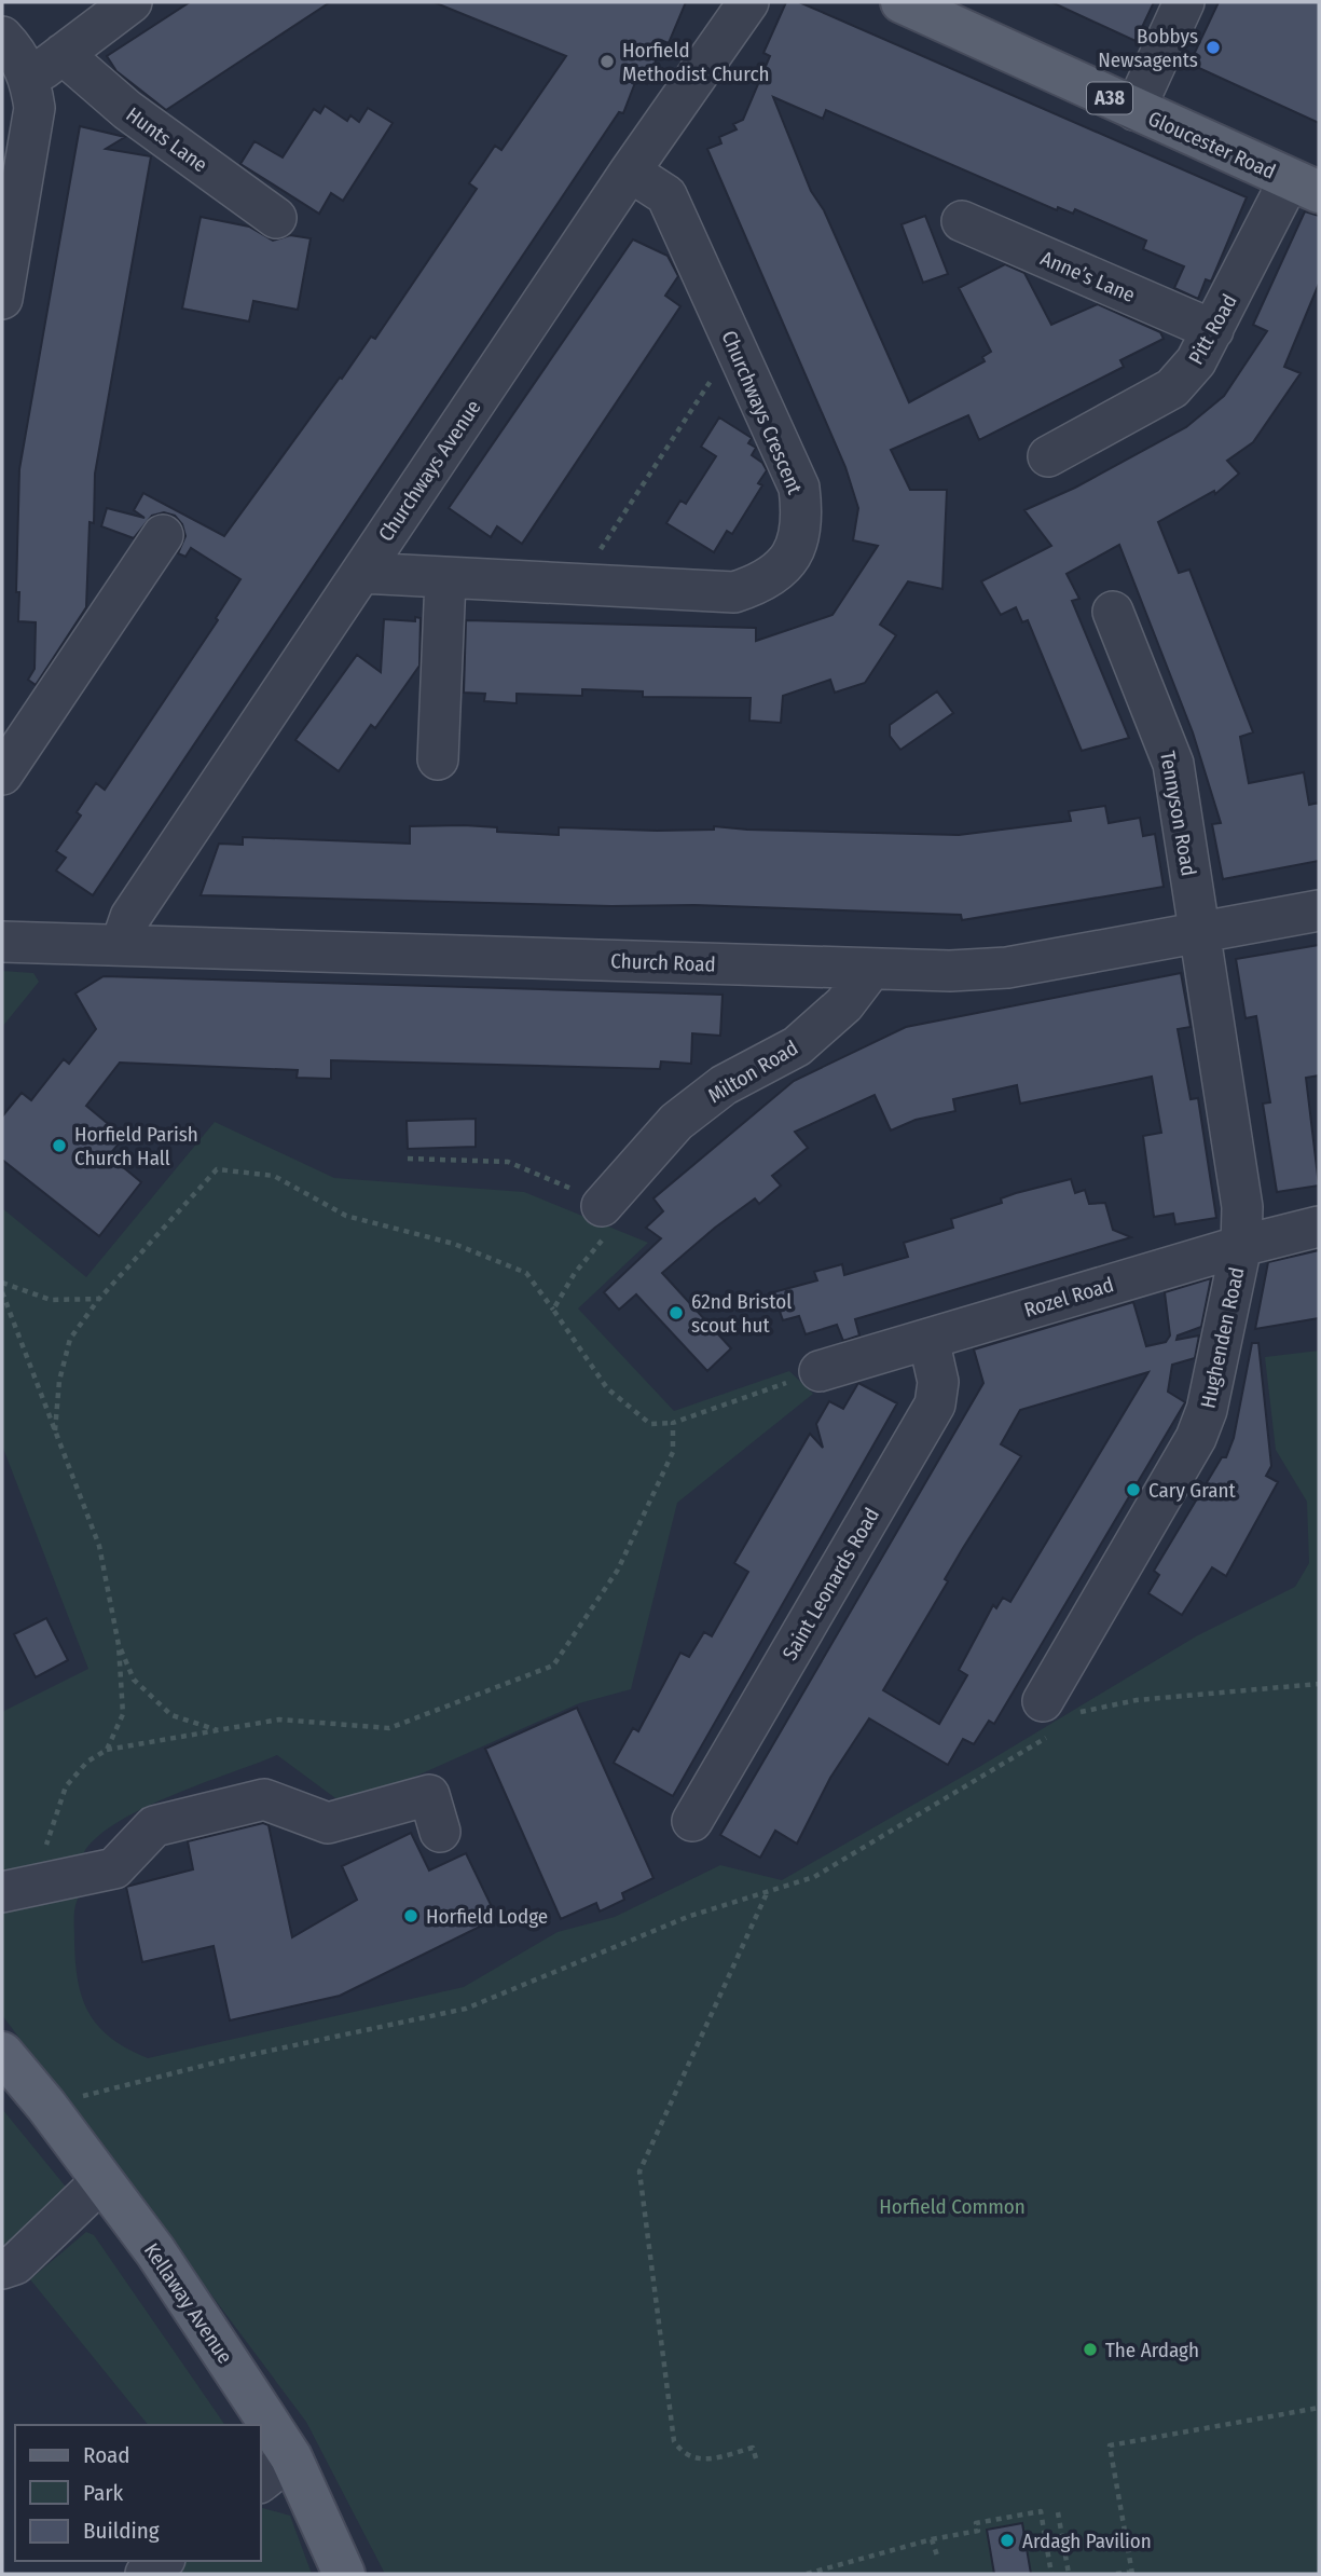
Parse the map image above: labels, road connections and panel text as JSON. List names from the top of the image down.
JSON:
{
  "streets": {
    "main road": ["A38", "Gloucester Road", "Kellaway Avenue"],
    "street": [
      "Hunts Lane",
      "Anne’s Lane",
      "Pitt Road",
      "Churchways Crescent",
      "Churchways Avenue",
      "Tennyson Road",
      "Church Road",
      "Milton Road",
      "Rozel Road",
      "Hughenden Road",
      "Saint Leonards Road"
    ]
  },
  "crossings": [
    ["Gloucester Road", "Pitt Road"],
    ["Anne’s Lane", "Pitt Road"],
    ["Churchways Crescent", "Churchways Avenue"],
    ["Churchways Avenue", "Church Road"],
    ["Tennyson Road", "Church Road"],
    ["Tennyson Road", "Hughenden Road"],
    ["Church Road", "Milton Road"],
    ["Church Road", "Hughenden Road"],
    ["Rozel Road", "Hughenden Road"],
    ["Rozel Road", "Saint Leonards Road"]
  ],
  "parks": ["Horfield Common"],
  "places": [
    "Bobbys Newsagents",
    "Horfield Methodist Church",
    "Horfield Parish Church Hall",
    "62nd Bristol scout hut",
    "Cary Grant",
    "Horfield Lodge",
    "The Ardagh",
    "Ardagh Pavilion"
  ],
  "legend": ["Road", "Park", "Building"]
}
